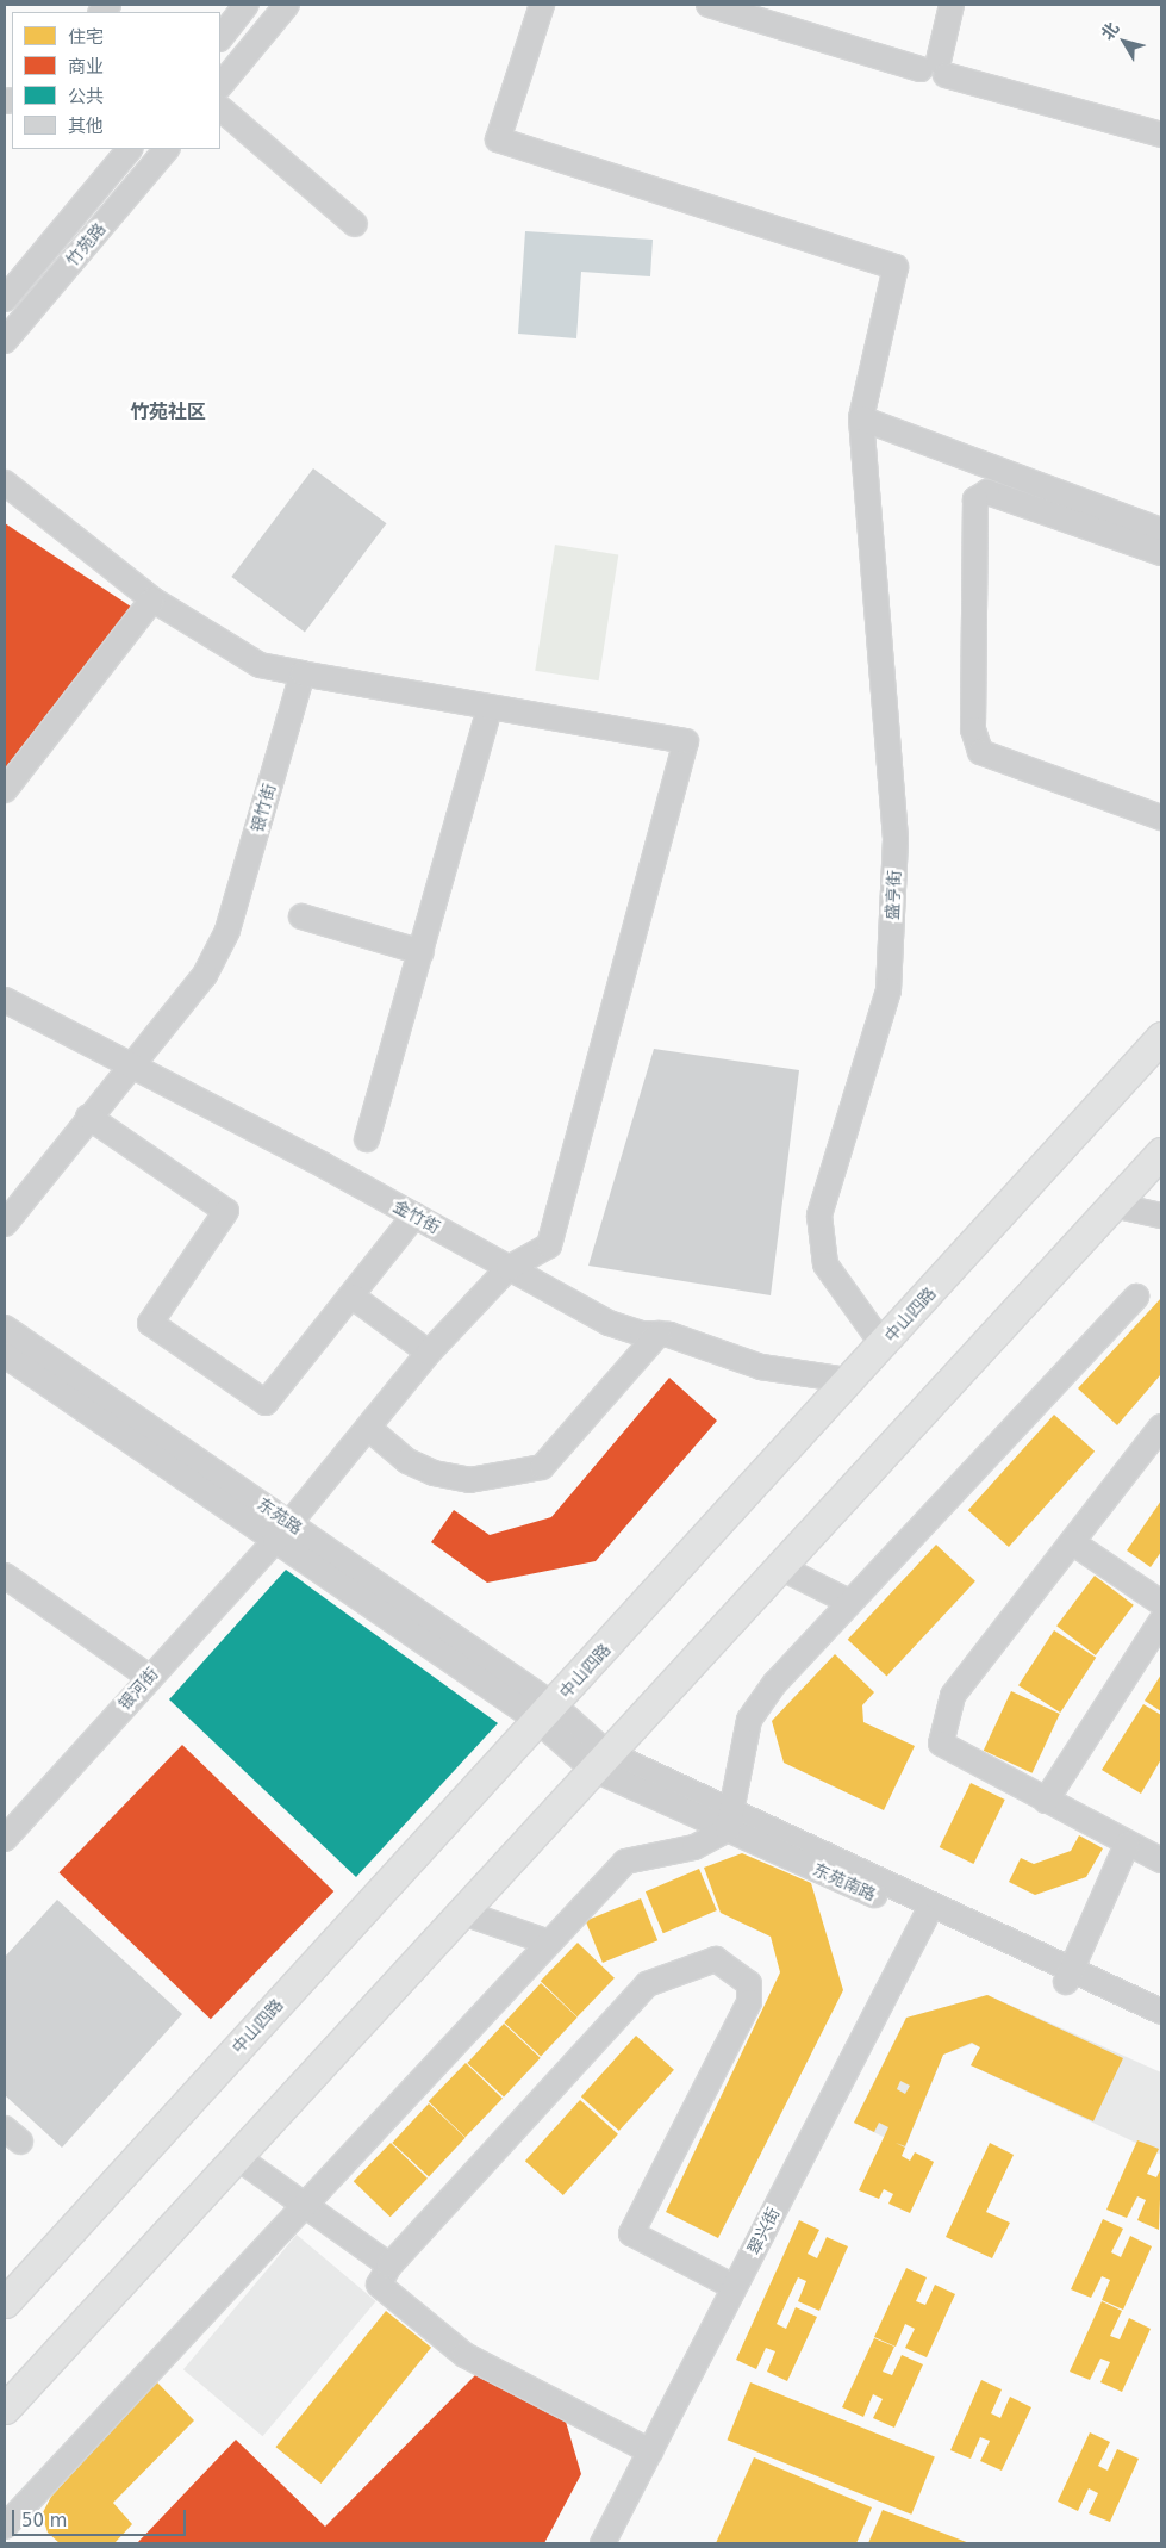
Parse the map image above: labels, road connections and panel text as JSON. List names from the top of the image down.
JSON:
{
  "streets": {
    "main road": ["中山四路"],
    "street": [
      "竹苑路",
      "银竹街",
      "盛亨街",
      "金竹街",
      "东苑路",
      "银河街",
      "东苑南路",
      "翠兴街"
    ]
  },
  "crossings": [
    ["银竹街", "金竹街"],
    ["盛亨街", "中山四路"],
    ["金竹街", "中山四路"],
    ["金竹街", "银河街"],
    ["中山四路", "东苑路"],
    ["中山四路", "东苑南路"],
    ["东苑路", "银河街"],
    ["东苑路", "东苑南路"],
    ["东苑南路", "翠兴街"]
  ],
  "districts": ["竹苑社区"],
  "legend": [
    "住宅",
    "商业",
    "公共",
    "其他"
  ],
  "scale_bar": "50 m",
  "north": "top left"
}
